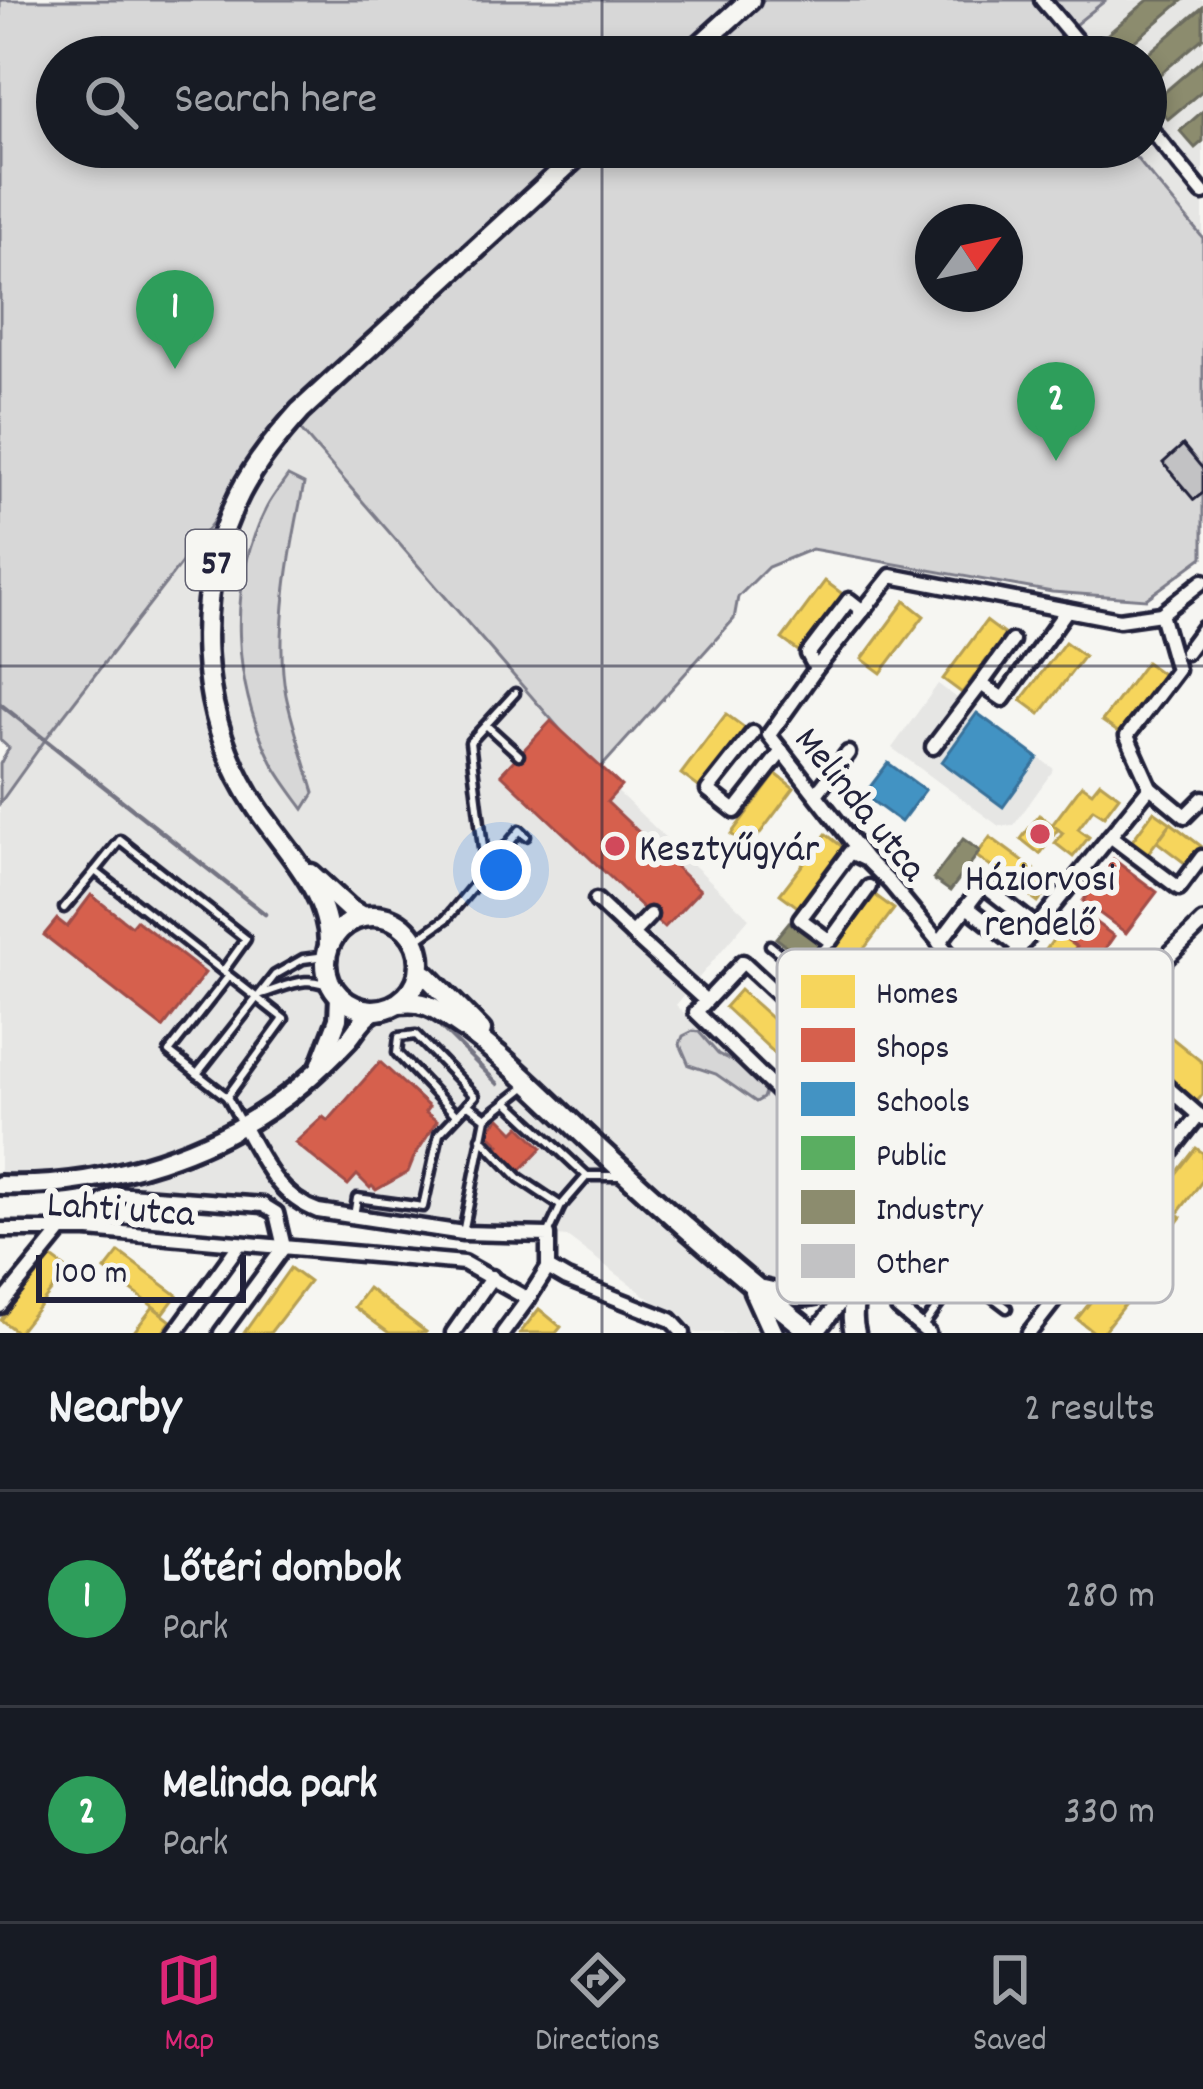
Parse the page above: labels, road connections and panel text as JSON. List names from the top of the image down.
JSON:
{
  "streets": {
    "main road": ["57"],
    "street": ["Melinda utca", "Lahti utca"]
  },
  "places": ["Háziorvosi rendelő", "Kesztyűgyár"],
  "legend": [
    "Homes",
    "Shops",
    "Schools",
    "Public",
    "Industry",
    "Other"
  ],
  "scale_bar": "100 m",
  "north": "top right",
  "page": {
    "search": "Search here",
    "pins": ["1", "2"],
    "scale": "100 m",
    "heading": ["Nearby", "2 results"],
    "list": [
      {
        "mark": "1",
        "name": "Lőtéri dombok",
        "note": "Park",
        "value": "280 m"
      },
      {
        "mark": "2",
        "name": "Melinda park",
        "note": "Park",
        "value": "330 m"
      }
    ],
    "nav": ["Map", "Directions", "Saved"]
  }
}
